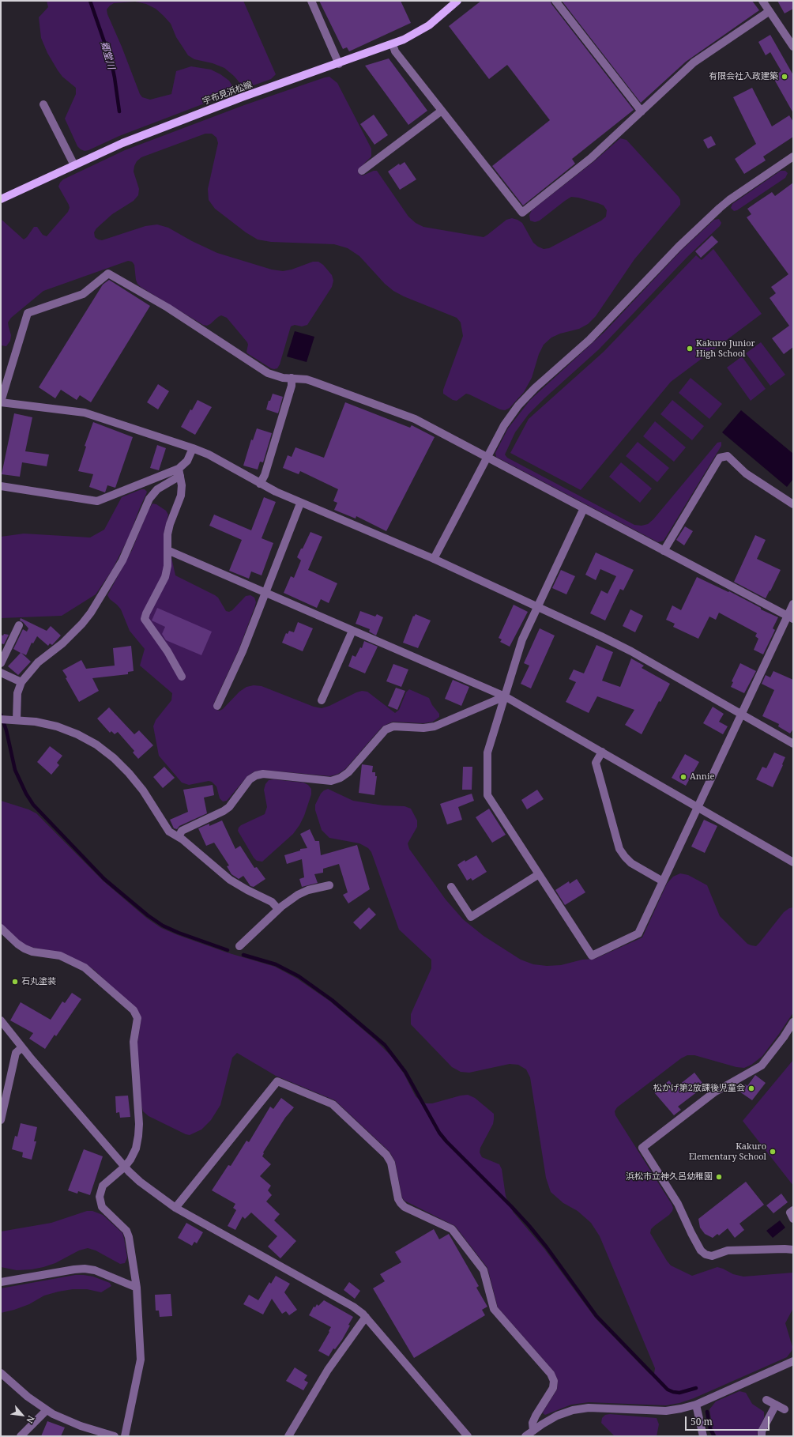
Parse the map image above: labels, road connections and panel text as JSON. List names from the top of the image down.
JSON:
{
  "streets": {
    "main road": ["宇布見浜松線"]
  },
  "water": ["郷堂川"],
  "places": [
    "有限会社入政建築",
    "Kakuro Junior High School",
    "Annie",
    "石丸塗装",
    "松かげ第2放課後児童会",
    "Kakuro Elementary School",
    "浜松市立神久呂幼稚園"
  ],
  "scale_bar": "50 m",
  "north": "bottom right"
}
